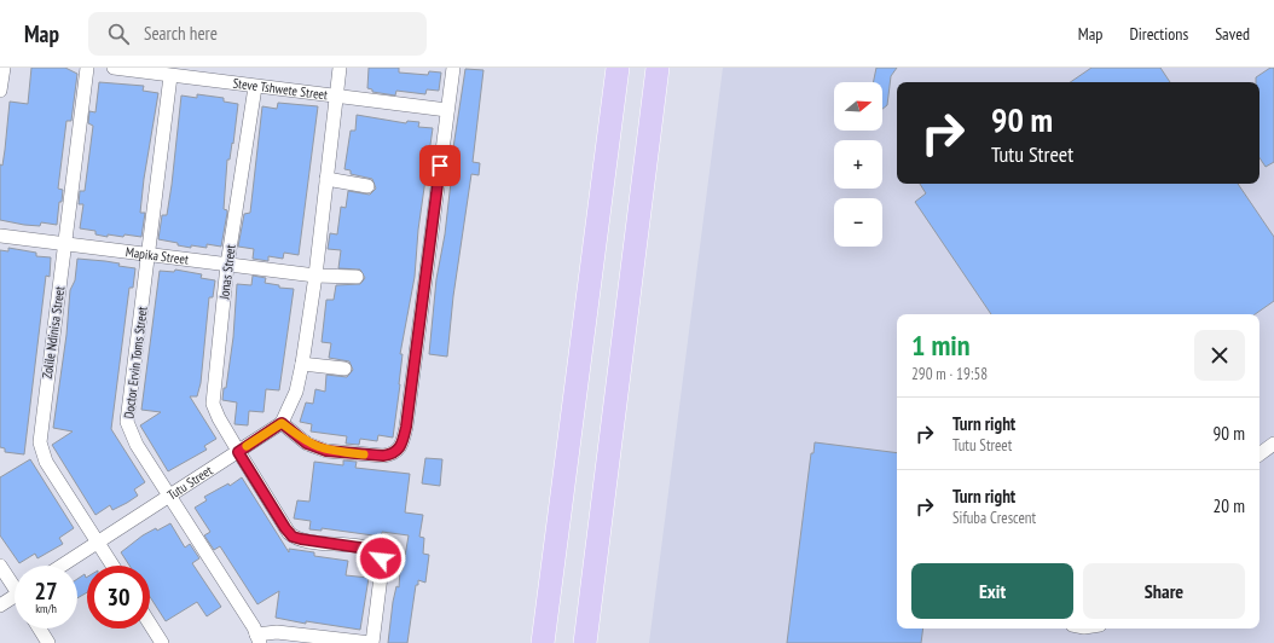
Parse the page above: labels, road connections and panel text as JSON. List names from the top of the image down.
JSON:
{
  "streets": {
    "street": [
      "Steve Tshwete Street",
      "Mapika Street",
      "Jonas Street",
      "Zolile Ndinisa Street",
      "Doctor Ervin Toms Street",
      "Tutu Street"
    ]
  },
  "crossings": [
    ["Steve Tshwete Street", "Jonas Street"],
    ["Steve Tshwete Street", "Doctor Ervin Toms Street"],
    ["Mapika Street", "Jonas Street"],
    ["Mapika Street", "Zolile Ndinisa Street"],
    ["Mapika Street", "Doctor Ervin Toms Street"],
    ["Jonas Street", "Tutu Street"],
    ["Zolile Ndinisa Street", "Tutu Street"],
    ["Doctor Ervin Toms Street", "Tutu Street"]
  ],
  "north": "right",
  "page": {
    "header": "Map",
    "search": "Search here",
    "nav": ["Map", "Directions", "Saved"],
    "map_buttons": ["+", "−"],
    "turn": ["90 m", "Tutu Street"],
    "heading": ["1 min", "290 m · 19:58"],
    "list": [
      {
        "name": "Turn right",
        "note": "Tutu Street",
        "value": "90 m"
      },
      {
        "name": "Turn right",
        "note": "Sifuba Crescent",
        "value": "20 m"
      }
    ],
    "buttons": ["Exit", "Share"],
    "speed": "27 km/h",
    "limit": "30"
  }
}
